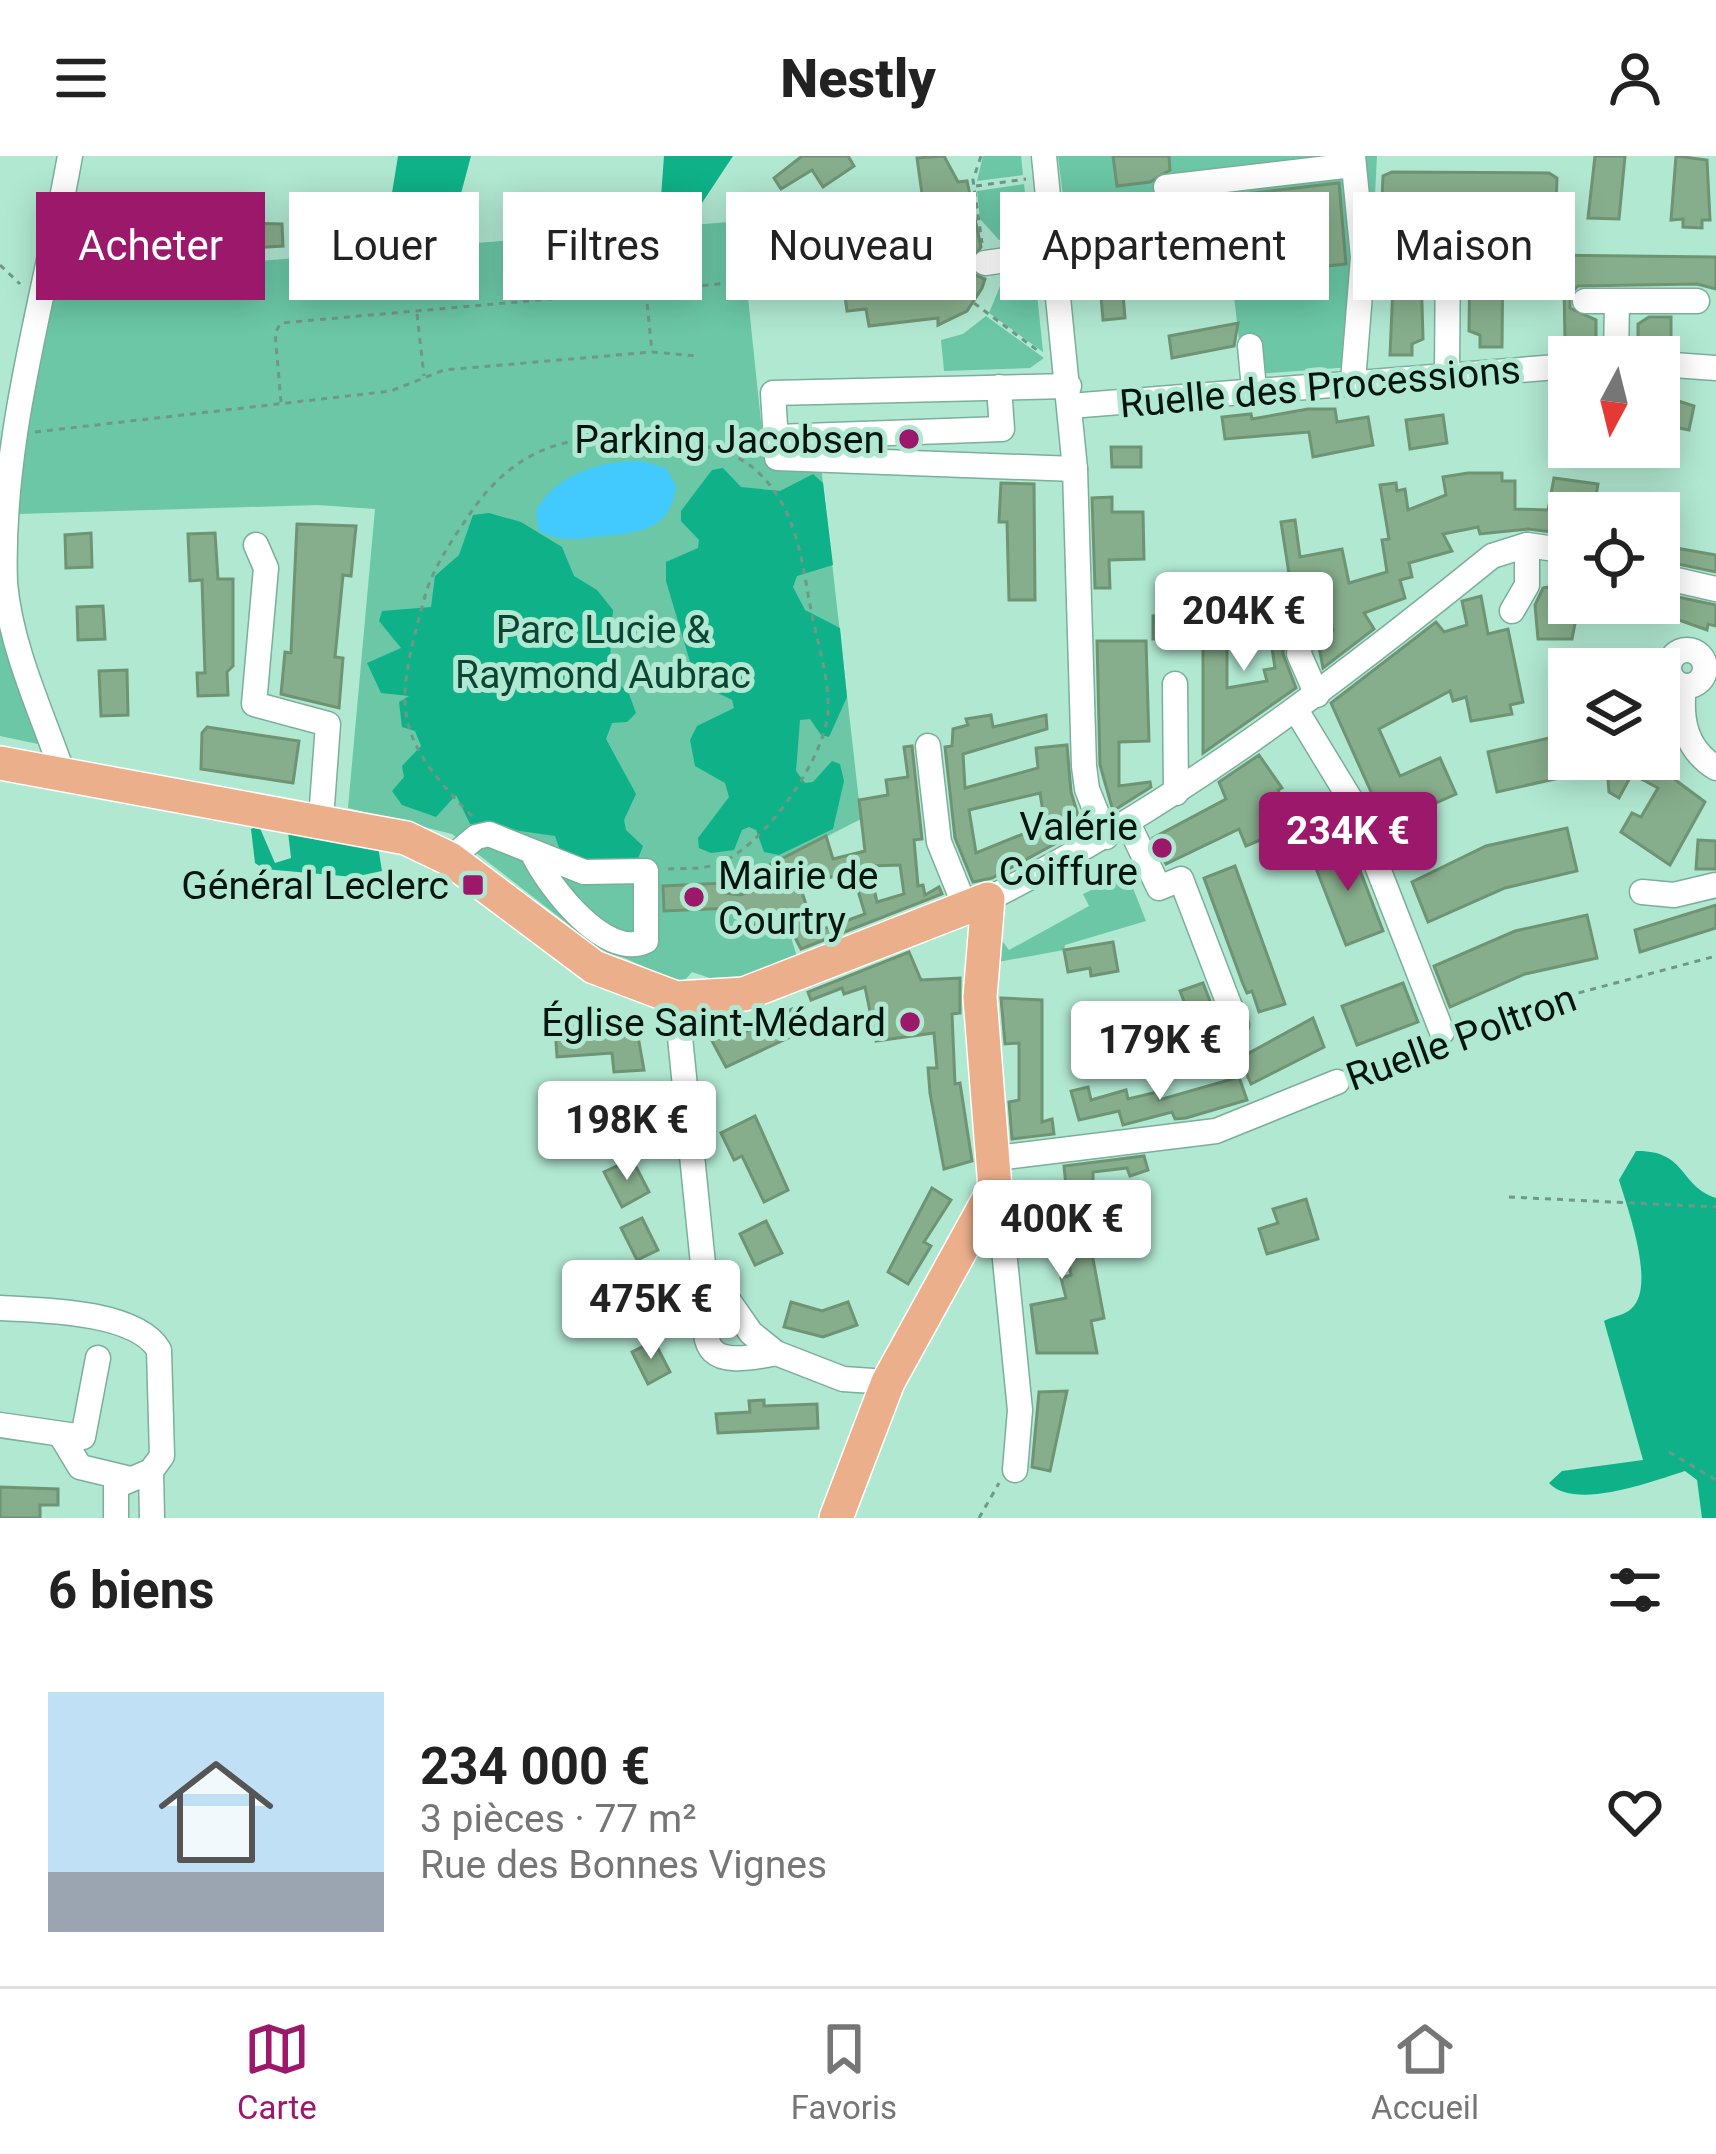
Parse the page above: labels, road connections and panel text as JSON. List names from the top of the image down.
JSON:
{
  "streets": {
    "street": ["Ruelle des Processions", "Ruelle Poltron"]
  },
  "parks": ["Parc Lucie & Raymond Aubrac"],
  "places": {
    "other": [
      "Parking Jacobsen",
      "Valérie Coiffure",
      "Mairie de Courtry",
      "Église Saint-Médard"
    ],
    "transit": ["Général Leclerc"]
  },
  "north": "bottom",
  "page": {
    "header": "Nestly",
    "chip": [
      "Acheter",
      "Louer",
      "Filtres",
      "Nouveau",
      "Appartement",
      "Maison"
    ],
    "price": [
      "204K €",
      "234K €",
      "179K €",
      "198K €",
      "400K €",
      "475K €"
    ],
    "heading": "6 biens",
    "list": [
      {
        "name": "234 000 €",
        "note": "3 pièces · 77 m² · Rue des Bonnes Vignes"
      }
    ],
    "tabs": ["Carte", "Favoris", "Accueil"]
  }
}
